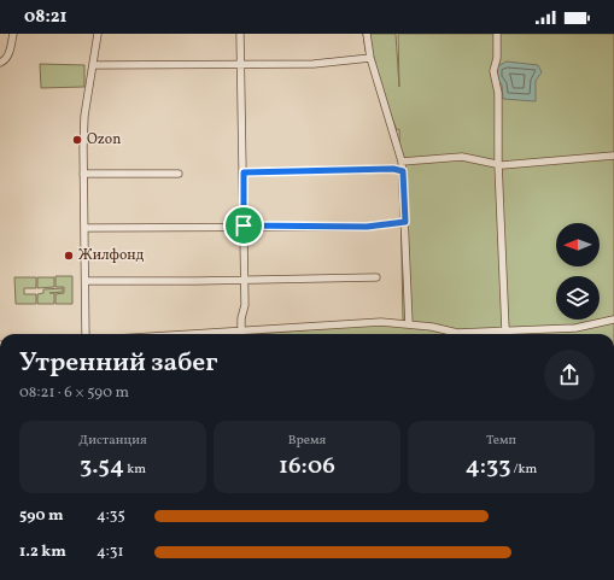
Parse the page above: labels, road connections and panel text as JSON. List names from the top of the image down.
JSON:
{
  "places": ["Ozon", "Жилфонд"],
  "north": "left",
  "page": {
    "status": "08:21",
    "heading": ["Утренний забег", "08:21 · 6 × 590 m"],
    "stats": [
      ["Дистанция", "3.54 km"],
      ["Время", "16:06"],
      ["Темп", "4:33 /km"]
    ],
    "list": [
      {
        "name": "590 m",
        "note": "4:35"
      },
      {
        "name": "1.2 km",
        "note": "4:31"
      }
    ]
  }
}
